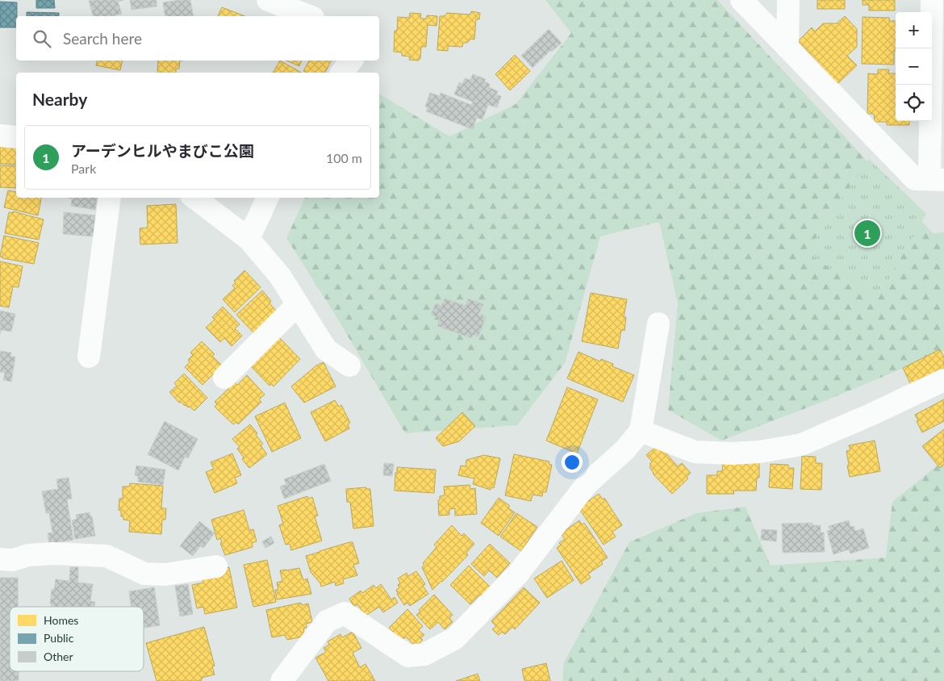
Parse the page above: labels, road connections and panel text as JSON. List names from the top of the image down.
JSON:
{
  "legend": ["Homes", "Public", "Other"],
  "page": {
    "map_buttons": ["+", "−"],
    "search": "Search here",
    "heading": "Nearby",
    "list": [
      {
        "mark": "1",
        "name": "アーデンヒルやまびこ公園",
        "note": "Park",
        "value": "100 m"
      }
    ],
    "pins": "1"
  }
}
